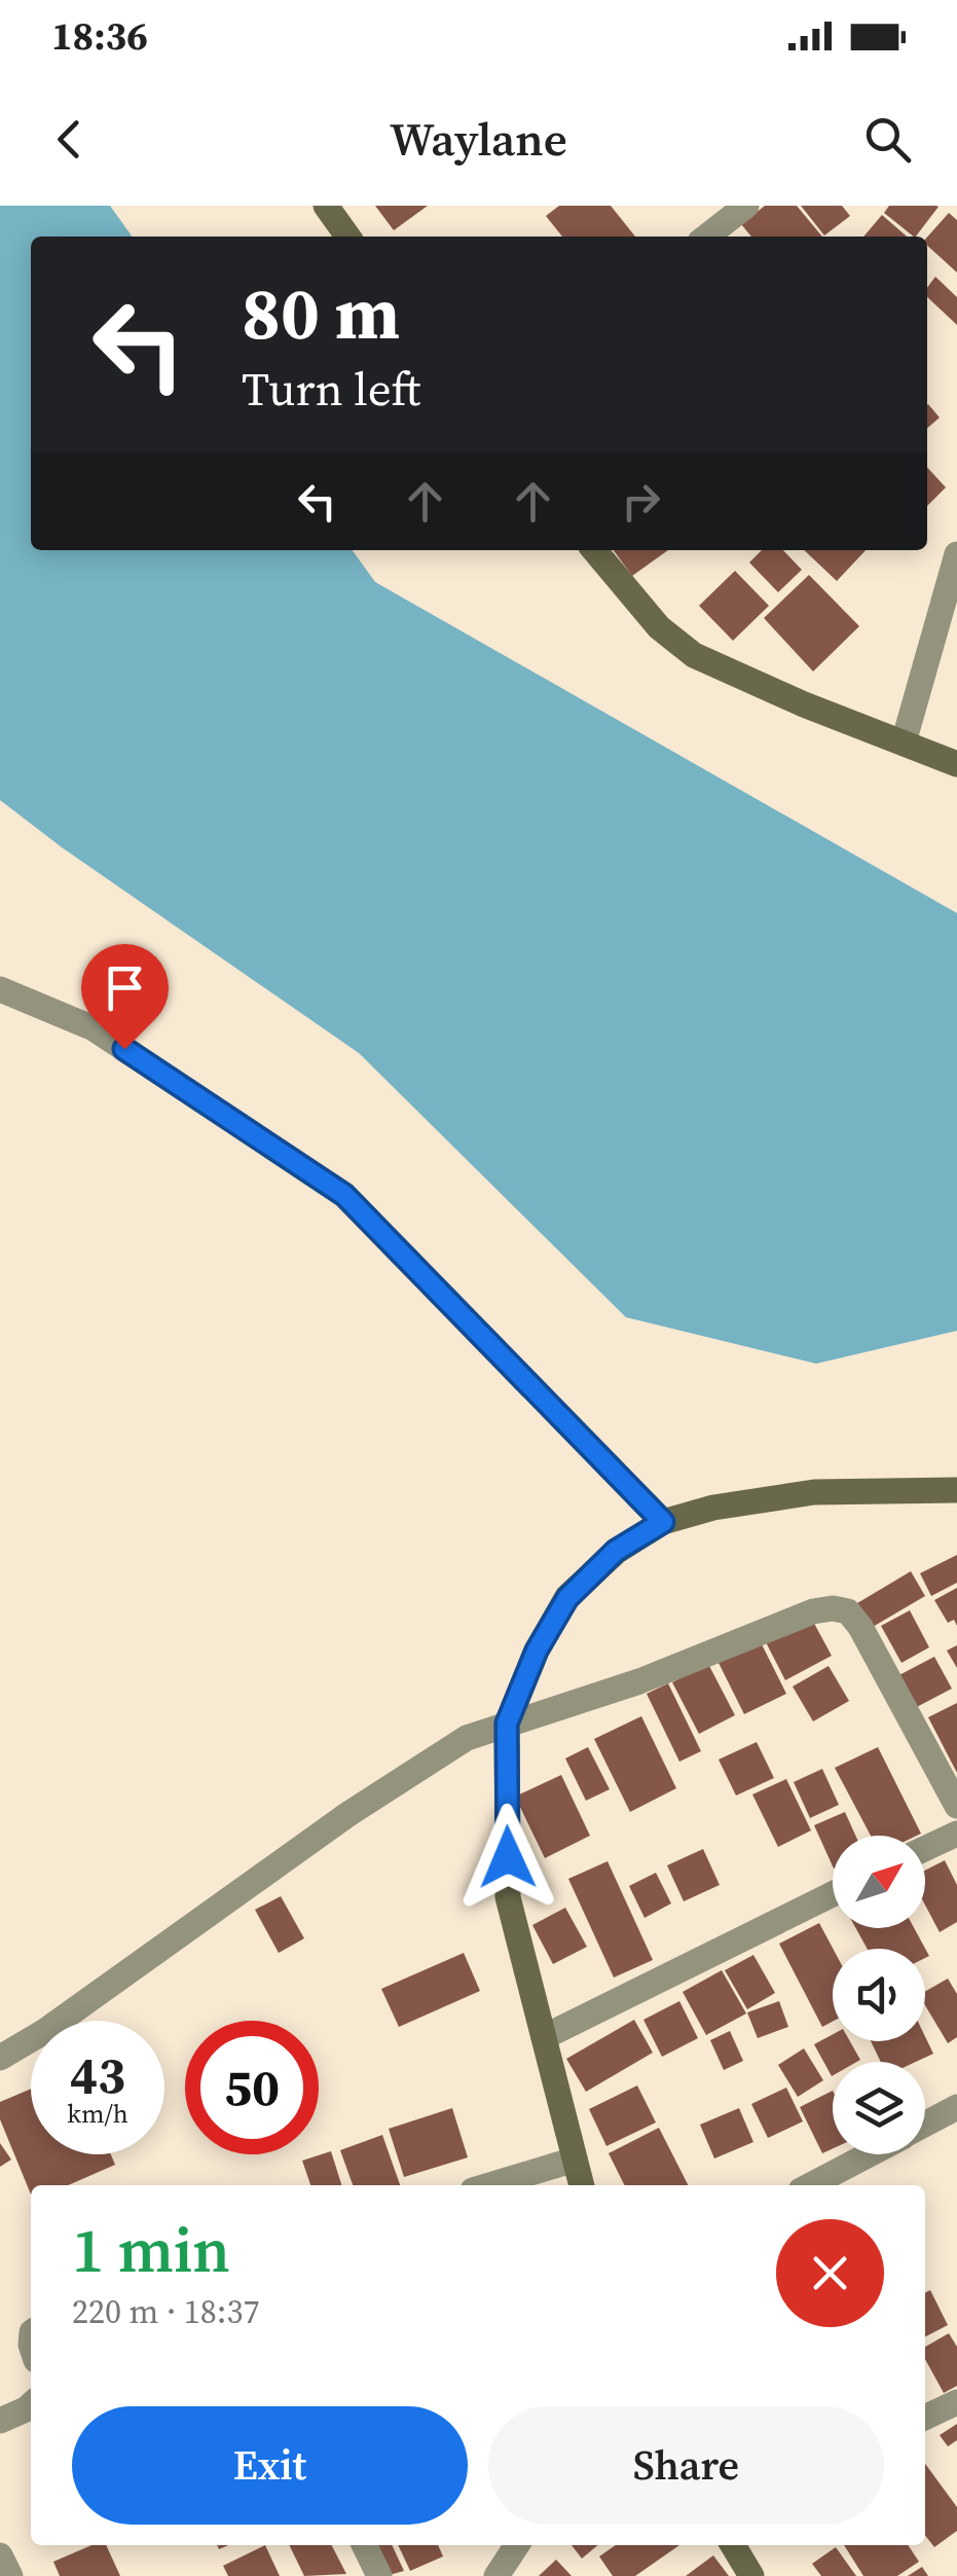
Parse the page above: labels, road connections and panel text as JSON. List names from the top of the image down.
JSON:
{
  "north": "top right",
  "page": {
    "status": "18:36",
    "header": "Waylane",
    "turn": ["80 m", "Turn left"],
    "speed": "43 km/h",
    "limit": "50",
    "heading": ["1 min", "220 m · 18:37"],
    "buttons": ["Exit", "Share"]
  }
}
